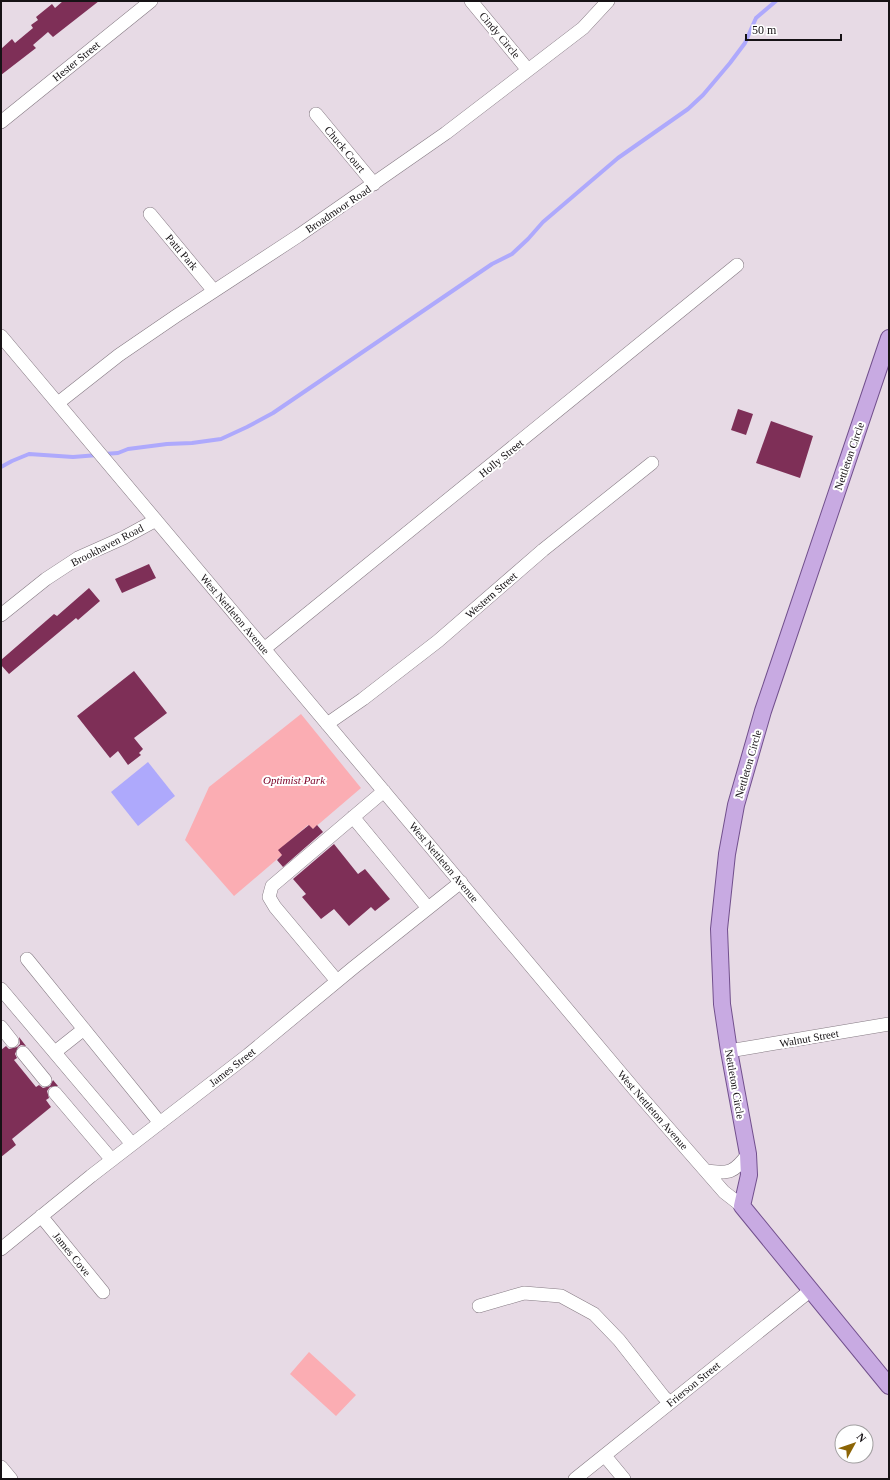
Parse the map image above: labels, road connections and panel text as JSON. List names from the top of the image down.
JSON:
{
  "streets": {
    "main road": ["Nettleton Circle", "West Nettleton Avenue"],
    "street": [
      "Cindy Circle",
      "Hester Street",
      "Chuck Court",
      "Broadmoor Road",
      "Patti Park",
      "Holly Street",
      "Brookhaven Road",
      "Western Street",
      "Walnut Street",
      "James Street",
      "James Cove",
      "Frierson Street"
    ]
  },
  "crossings": [
    ["Cindy Circle", "Broadmoor Road"],
    ["Chuck Court", "Broadmoor Road"],
    ["Broadmoor Road", "Patti Park"],
    ["Broadmoor Road", "West Nettleton Avenue"],
    ["Nettleton Circle", "West Nettleton Avenue"],
    ["Nettleton Circle", "Walnut Street"],
    ["Holly Street", "West Nettleton Avenue"],
    ["Brookhaven Road", "West Nettleton Avenue"],
    ["Western Street", "West Nettleton Avenue"],
    ["West Nettleton Avenue", "James Street"],
    ["West Nettleton Avenue", "Frierson Street"],
    ["James Street", "James Cove"]
  ],
  "parks": ["Optimist Park"],
  "scale_bar": "50 m",
  "north": "top right"
}
